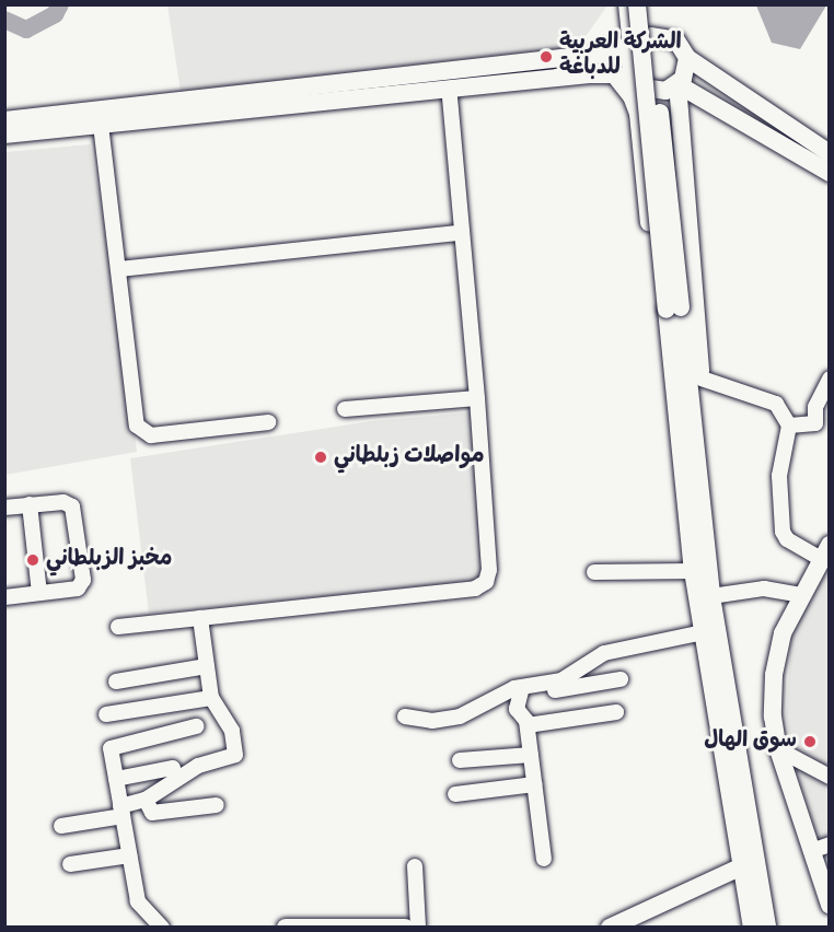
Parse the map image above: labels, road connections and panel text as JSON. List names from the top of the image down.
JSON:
{
  "places": [
    "الشركة العربية للدباغة",
    "مواصلات زبلطاني",
    "مخبز الزبلطاني",
    "سوق الهال"
  ]
}
